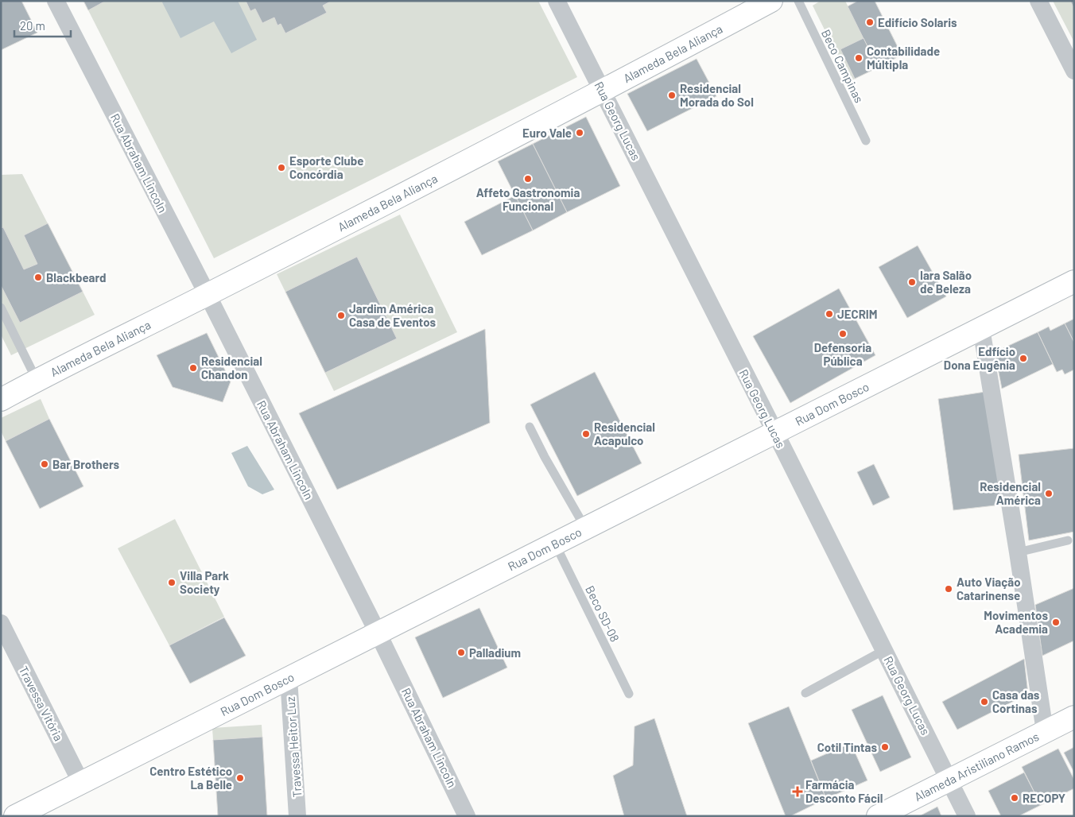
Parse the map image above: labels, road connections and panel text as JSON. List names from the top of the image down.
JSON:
{
  "streets": {
    "street": [
      "Alameda Bela Aliança",
      "Rua Georg Lucas",
      "Rua Abraham Lincoln",
      "Rua Dom Bosco",
      "Travessa Vitória",
      "Travessa Heitor Luz",
      "Alameda Aristiliano Ramos"
    ],
    "lane": ["Beco Campinas", "Beco SD-08"]
  },
  "crossings": [
    ["Alameda Bela Aliança", "Rua Georg Lucas"],
    ["Alameda Bela Aliança", "Rua Abraham Lincoln"],
    ["Rua Georg Lucas", "Rua Dom Bosco"],
    ["Rua Georg Lucas", "Alameda Aristiliano Ramos"],
    ["Rua Abraham Lincoln", "Rua Dom Bosco"],
    ["Rua Dom Bosco", "Beco SD-08"],
    ["Rua Dom Bosco", "Travessa Vitória"],
    ["Rua Dom Bosco", "Travessa Heitor Luz"]
  ],
  "places": {
    "other": [
      "Edifício Solaris",
      "Contabilidade Múltipla",
      "Residencial Morada do Sol",
      "Euro Vale",
      "Esporte Clube Concórdia",
      "Affeto Gastronomia Funcional",
      "Blackbeard",
      "Iara Salão de Beleza",
      "JECRIM",
      "Jardim América Casa de Eventos",
      "Defensoria Pública",
      "Edfício Dona Eugênia",
      "Residencial Chandon",
      "Residencial Acapulco",
      "Bar Brothers",
      "Residencial América",
      "Villa Park Society",
      "Auto Viação Catarinense",
      "Movimentos Academia",
      "Palladium",
      "Casa das Cortinas",
      "Cotil Tintas",
      "Centro Estético La Belle",
      "RECOPY"
    ],
    "health": ["Farmácia Desconto Fácil"]
  },
  "scale_bar": "20 m"
}
